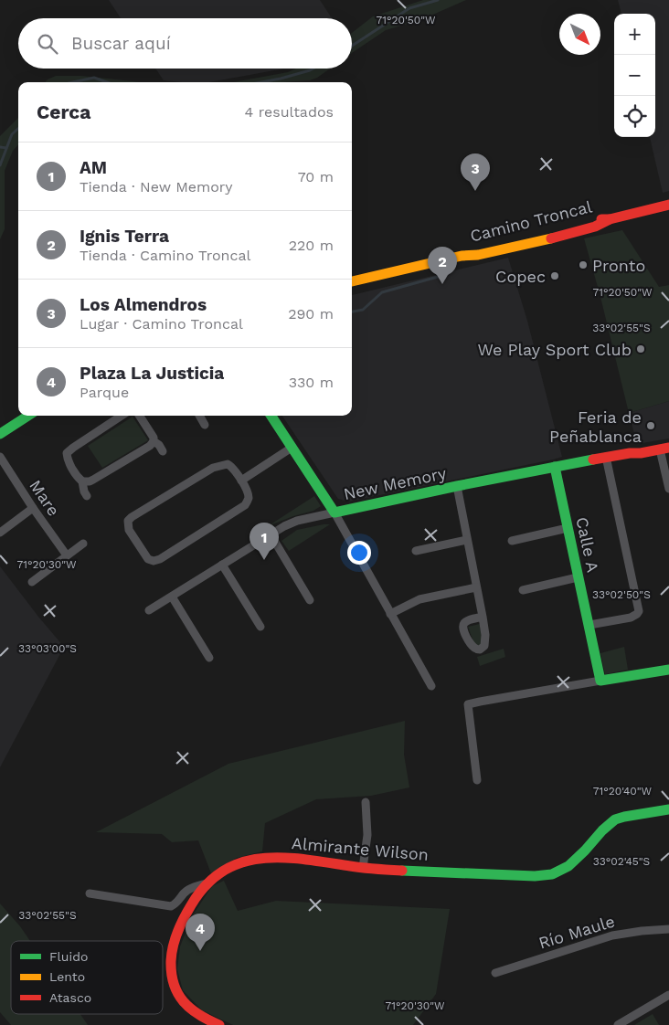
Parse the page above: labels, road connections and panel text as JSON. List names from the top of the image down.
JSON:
{
  "streets": {
    "street": [
      "Camino Troncal",
      "New Memory",
      "Mare",
      "Calle A",
      "Almirante Wilson",
      "Río Maule"
    ]
  },
  "crossings": [
    ["New Memory", "Calle A"]
  ],
  "places": [
    "Pronto",
    "Copec",
    "We Play Sport Club",
    "Feria de Peñablanca"
  ],
  "legend": ["Fluido", "Lento", "Atasco"],
  "north": "bottom right",
  "page": {
    "map_buttons": ["+", "−"],
    "search": "Buscar aquí",
    "heading": ["Cerca", "4 resultados"],
    "list": [
      {
        "mark": "1",
        "name": "AM",
        "note": "Tienda · New Memory",
        "value": "70 m"
      },
      {
        "mark": "2",
        "name": "Ignis Terra",
        "note": "Tienda · Camino Troncal",
        "value": "220 m"
      },
      {
        "mark": "3",
        "name": "Los Almendros",
        "note": "Lugar · Camino Troncal",
        "value": "290 m"
      },
      {
        "mark": "4",
        "name": "Plaza La Justicia",
        "note": "Parque",
        "value": "330 m"
      }
    ],
    "pins": [
      "3",
      "2",
      "1",
      "4"
    ]
  },
  "coordinates": [
    "71°20'50\"W",
    "33°02'55\"S",
    "71°20'30\"W",
    "33°02'50\"S",
    "33°03'00\"S",
    "71°20'40\"W",
    "33°02'45\"S"
  ]
}
